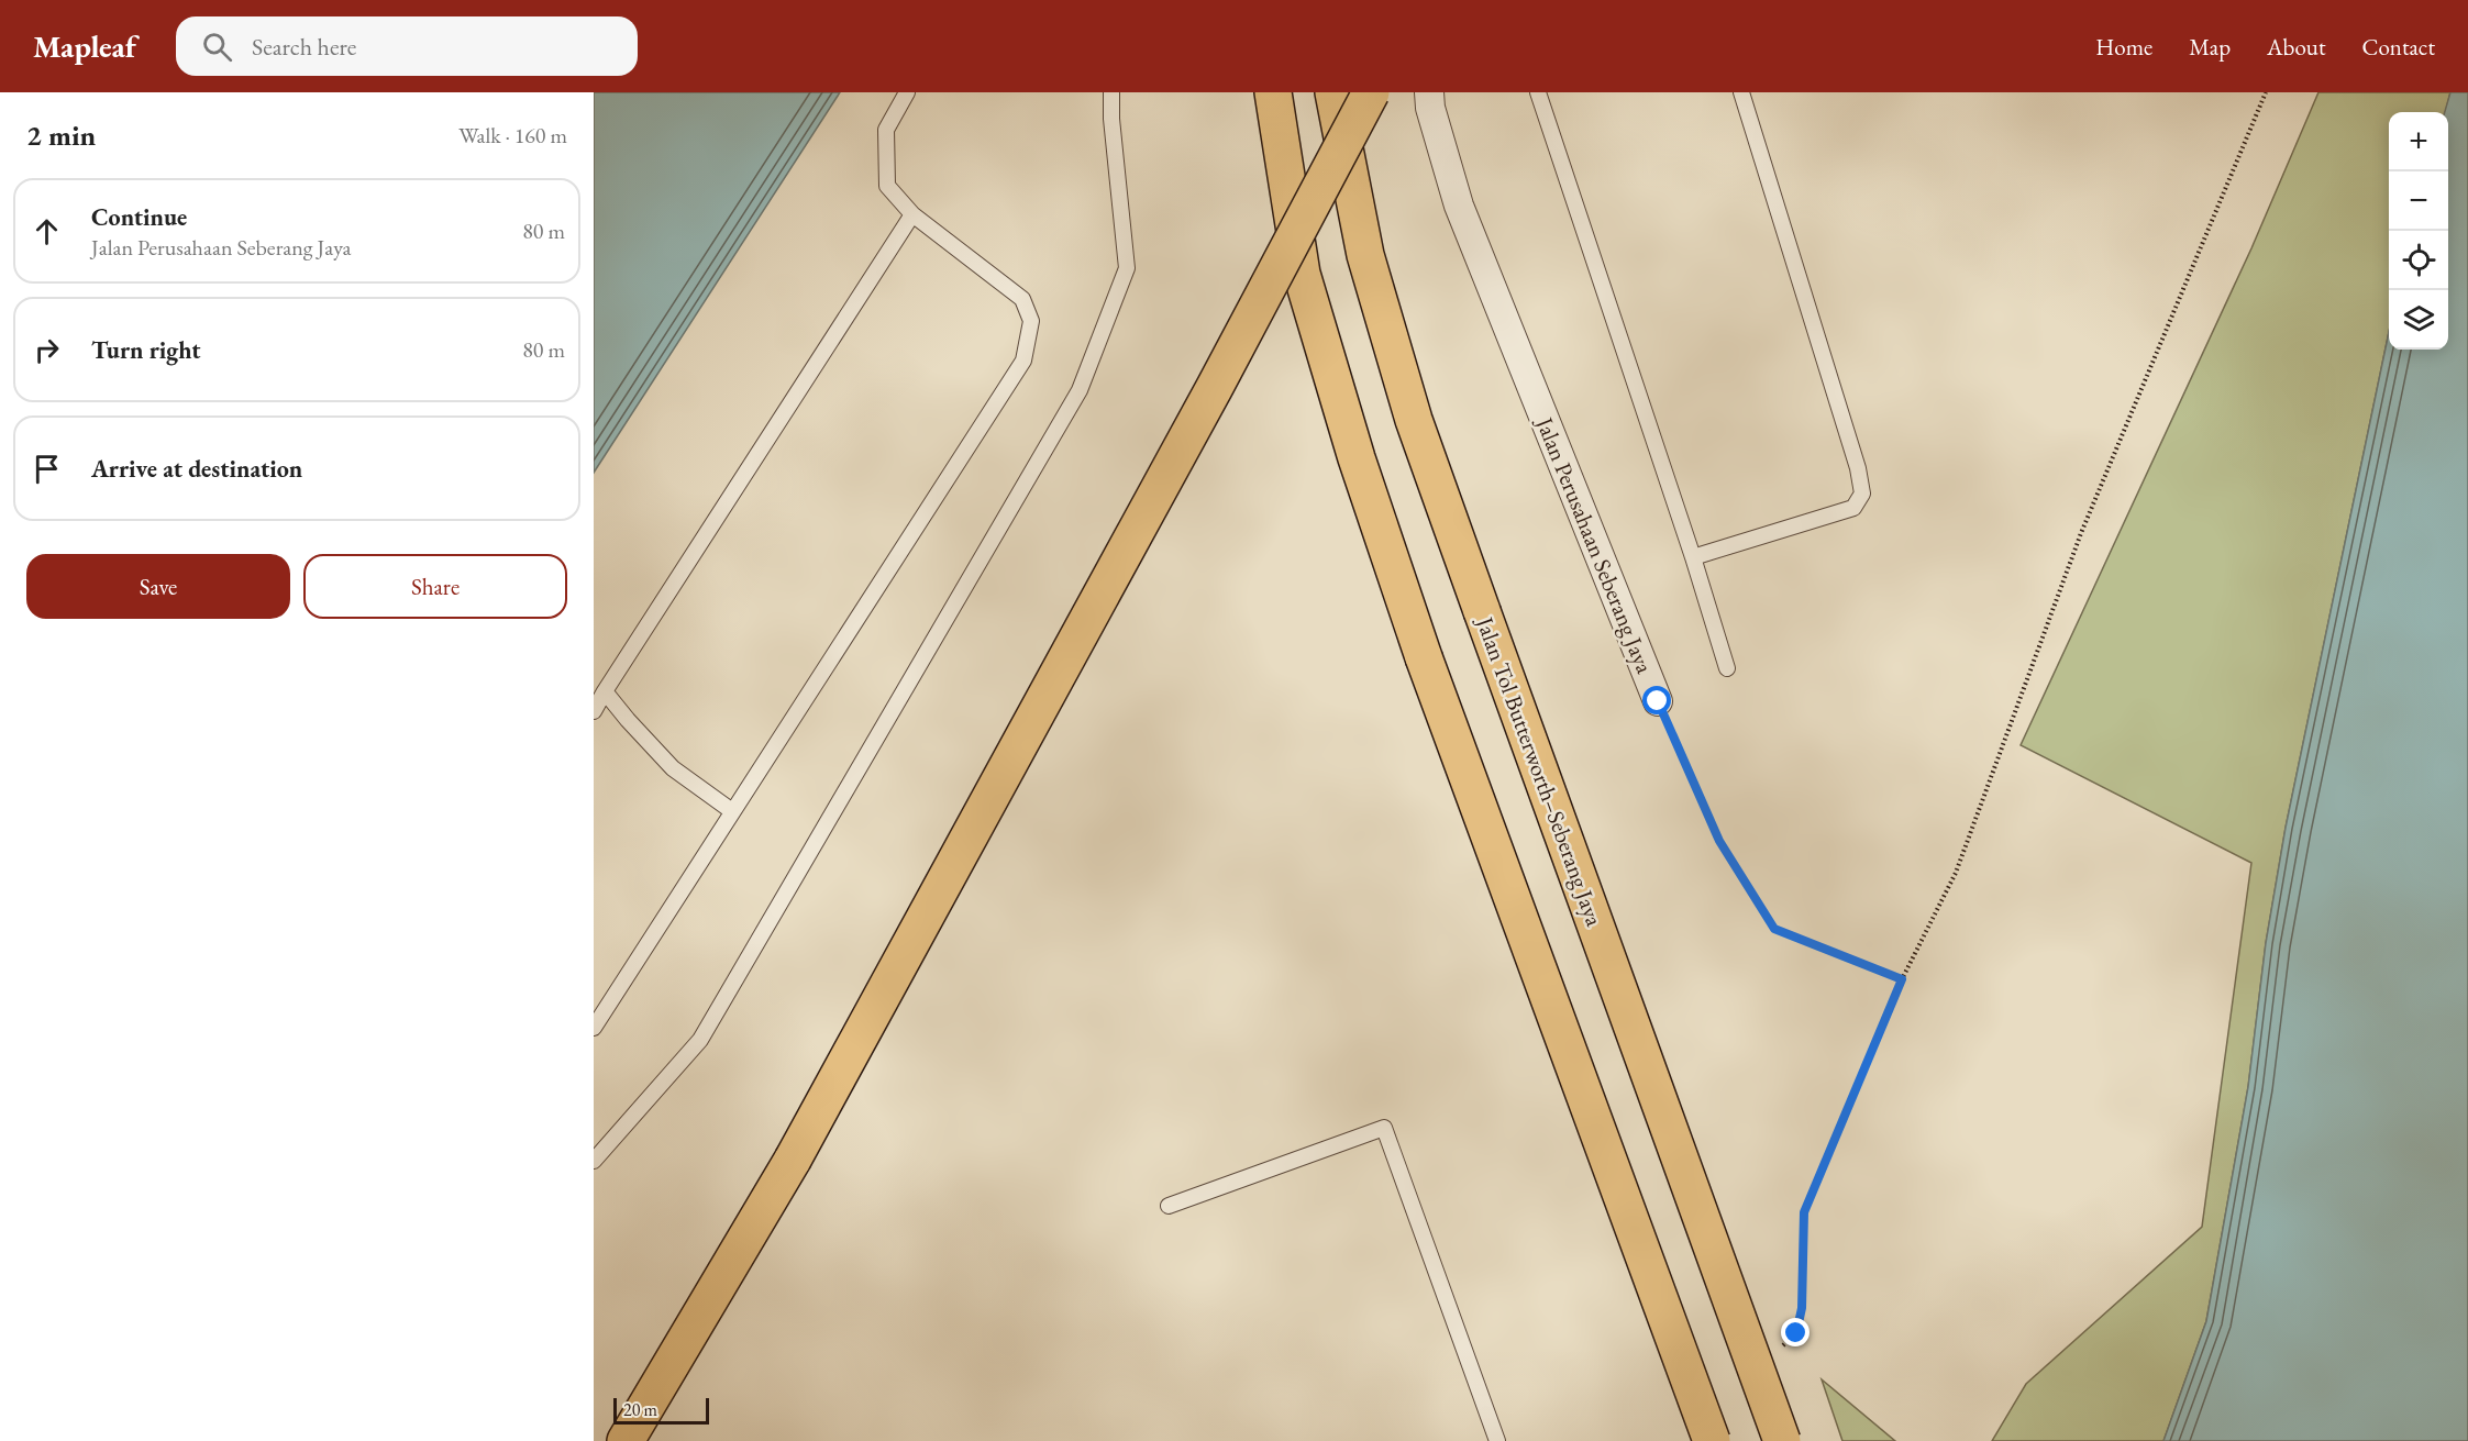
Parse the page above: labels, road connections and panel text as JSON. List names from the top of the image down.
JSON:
{
  "streets": {
    "highway": ["Jalan Tol Butterworth–Seberang Jaya"],
    "street": ["Jalan Perusahaan Seberang Jaya"]
  },
  "scale_bar": "20 m",
  "page": {
    "header": "Mapleaf",
    "search": "Search here",
    "nav": [
      "Home",
      "Map",
      "About",
      "Contact"
    ],
    "heading": ["2 min", "Walk · 160 m"],
    "map_buttons": ["+", "−"],
    "list": [
      ["Continue", "Jalan Perusahaan Seberang Jaya", "80 m"],
      ["Turn right", "80 m"],
      "Arrive at destination"
    ],
    "buttons": ["Save", "Share"],
    "scale": "20 m"
  }
}
